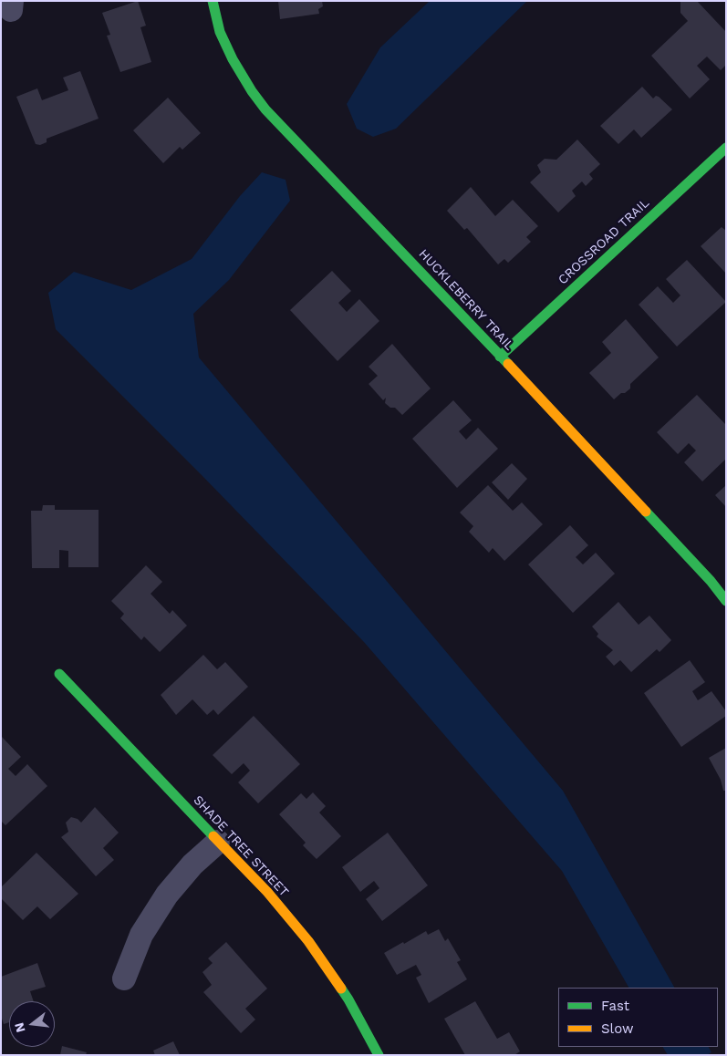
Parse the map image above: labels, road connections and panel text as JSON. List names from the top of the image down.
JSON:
{
  "streets": {
    "street": ["CROSSROAD TRAIL", "HUCKLEBERRY TRAIL", "SHADE TREE STREET"]
  },
  "crossings": [
    ["CROSSROAD TRAIL", "HUCKLEBERRY TRAIL"]
  ],
  "legend": ["Fast", "Slow"],
  "north": "left"
}
